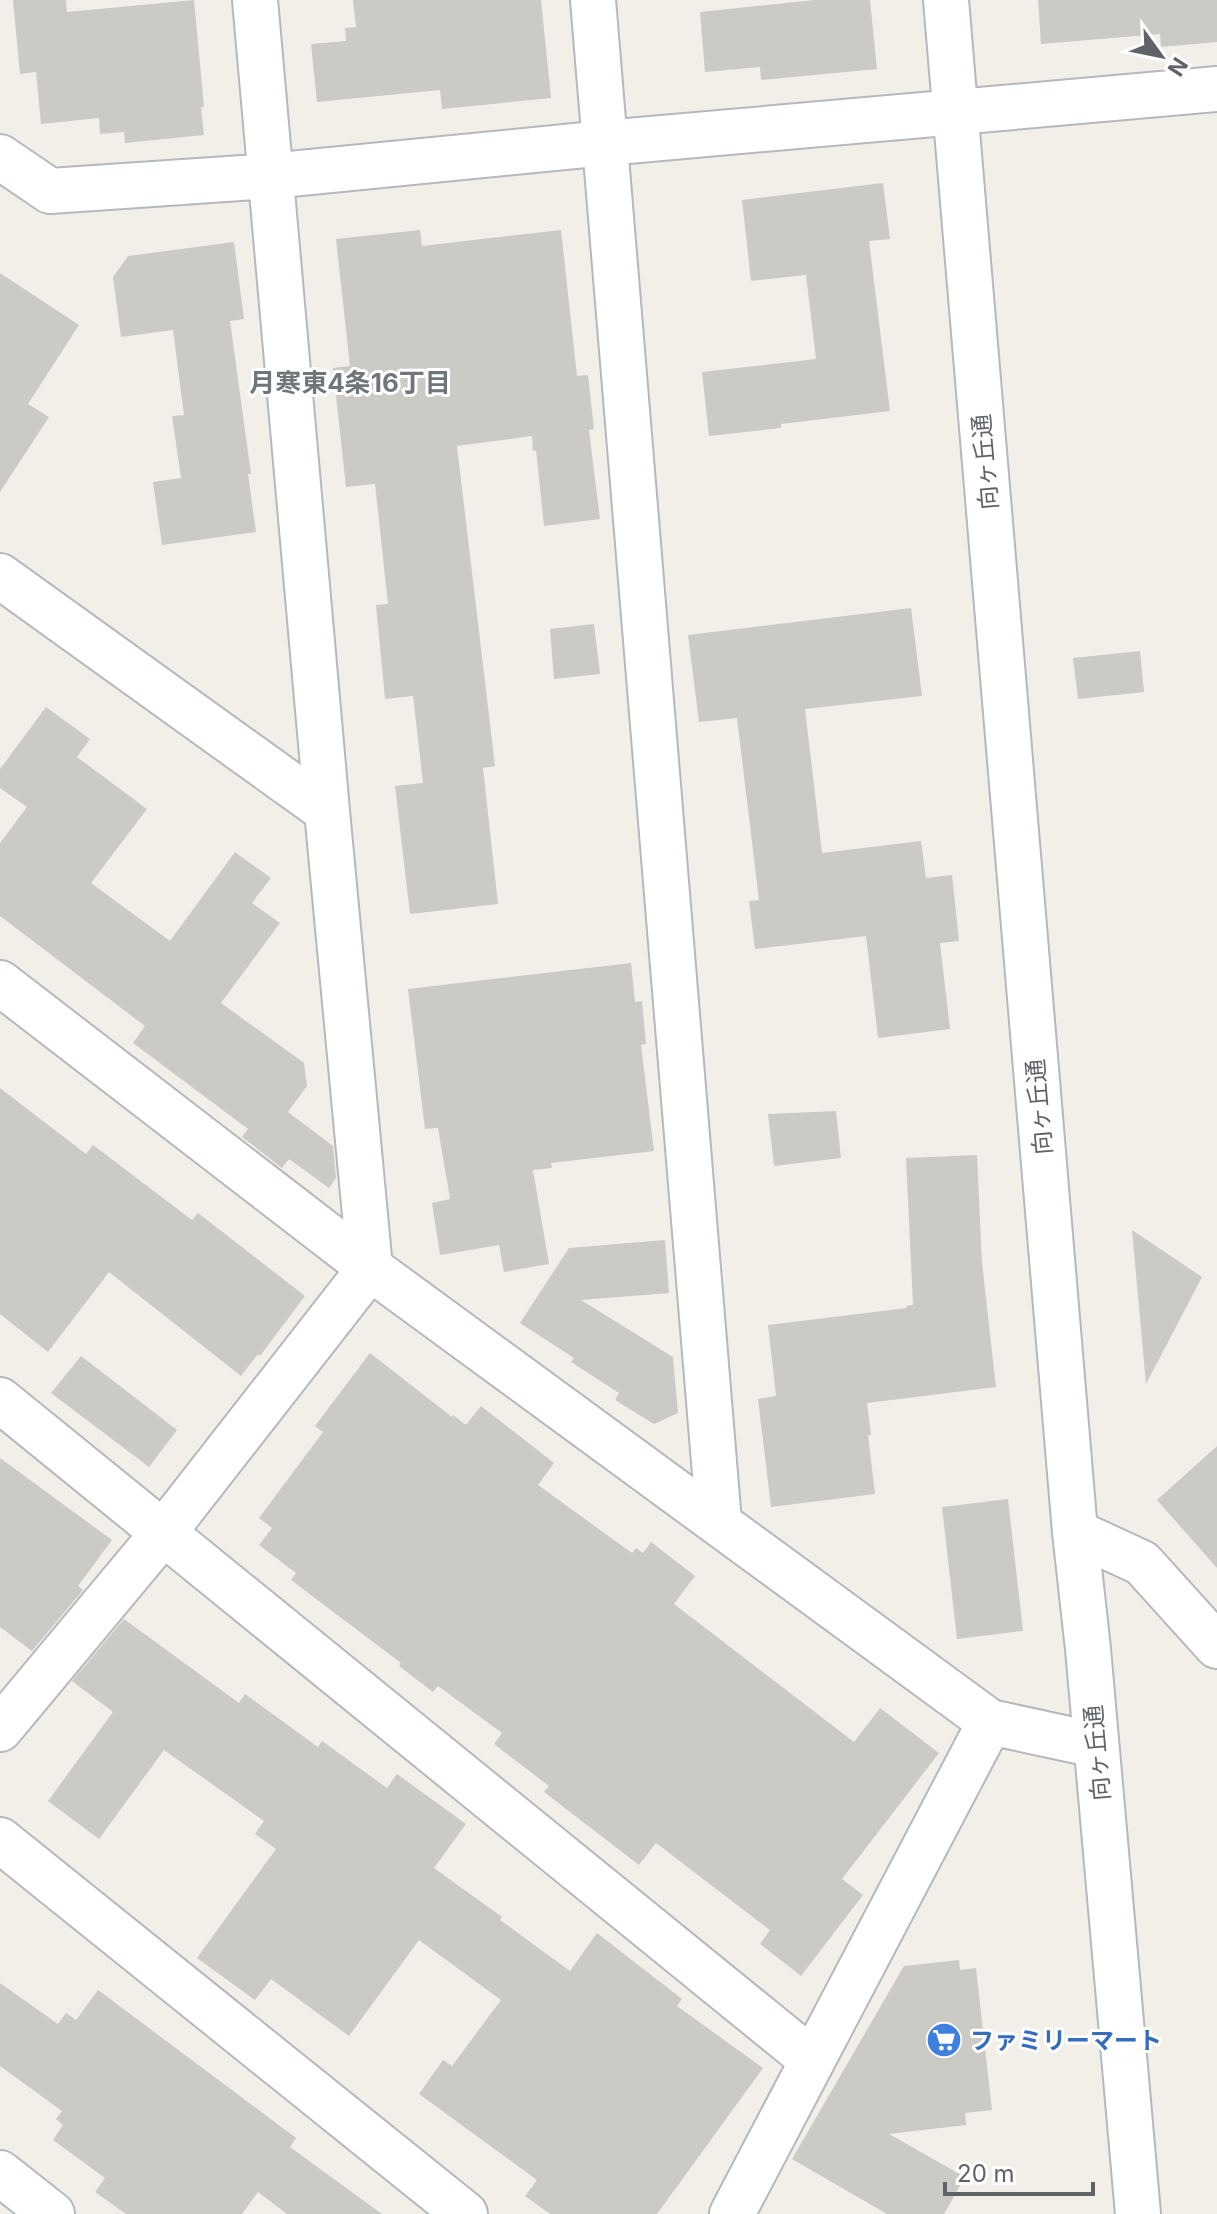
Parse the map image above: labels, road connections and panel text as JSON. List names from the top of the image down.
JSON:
{
  "streets": {
    "street": ["向ヶ丘通"]
  },
  "districts": ["月寒東4条16丁目"],
  "places": {
    "supermarket": ["ファミリーマート"]
  },
  "scale_bar": "20 m",
  "north": "bottom right"
}
